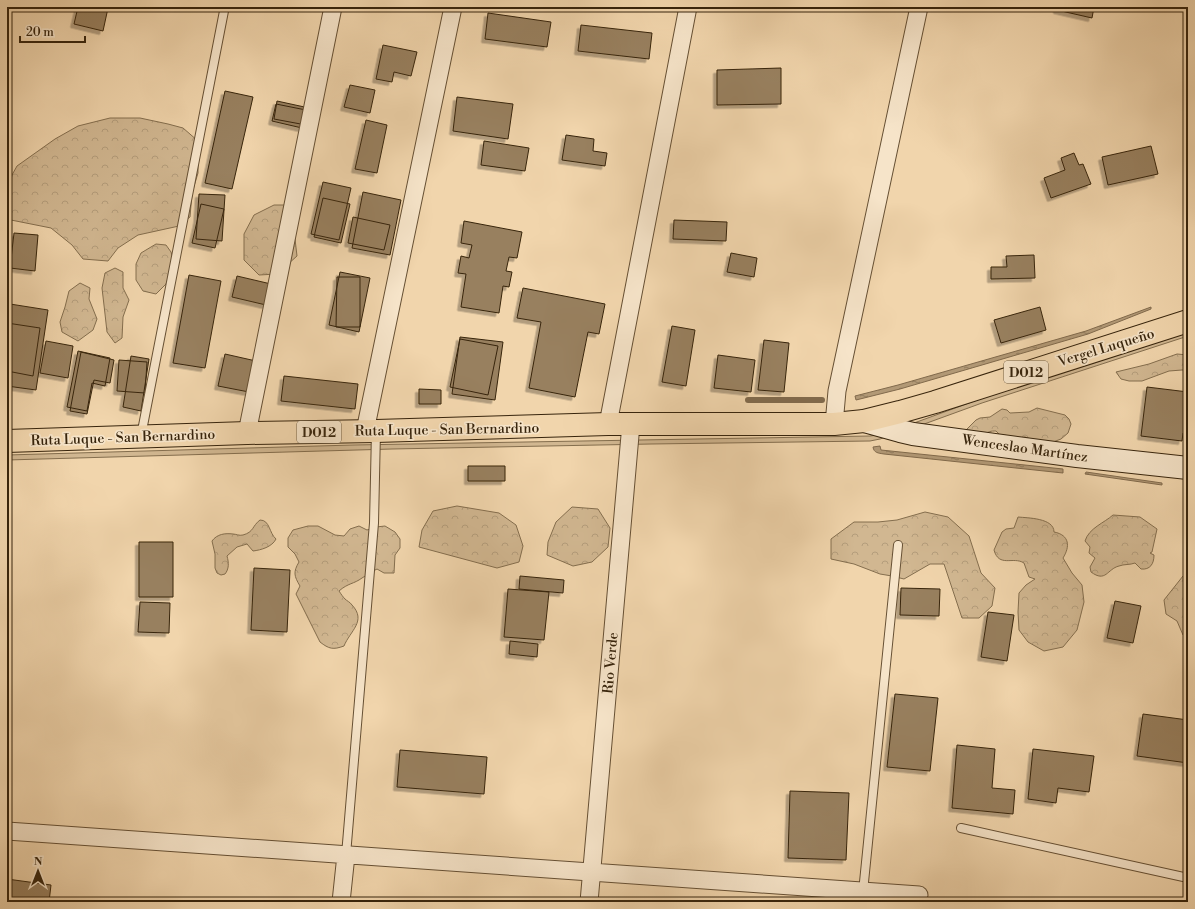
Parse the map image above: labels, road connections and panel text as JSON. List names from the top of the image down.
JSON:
{
  "streets": {
    "main road": [
      "Vergel Luqueño",
      "D012",
      "Ruta Luque - San Bernardino",
      "Wenceslao Martínez"
    ],
    "street": ["Rio Verde"]
  },
  "crossings": [
    ["Vergel Luqueño", "Ruta Luque - San Bernardino"],
    ["Vergel Luqueño", "Wenceslao Martínez"],
    ["Ruta Luque - San Bernardino", "Wenceslao Martínez"],
    ["Ruta Luque - San Bernardino", "Rio Verde"]
  ],
  "scale_bar": "20 m",
  "north": "top"
}
